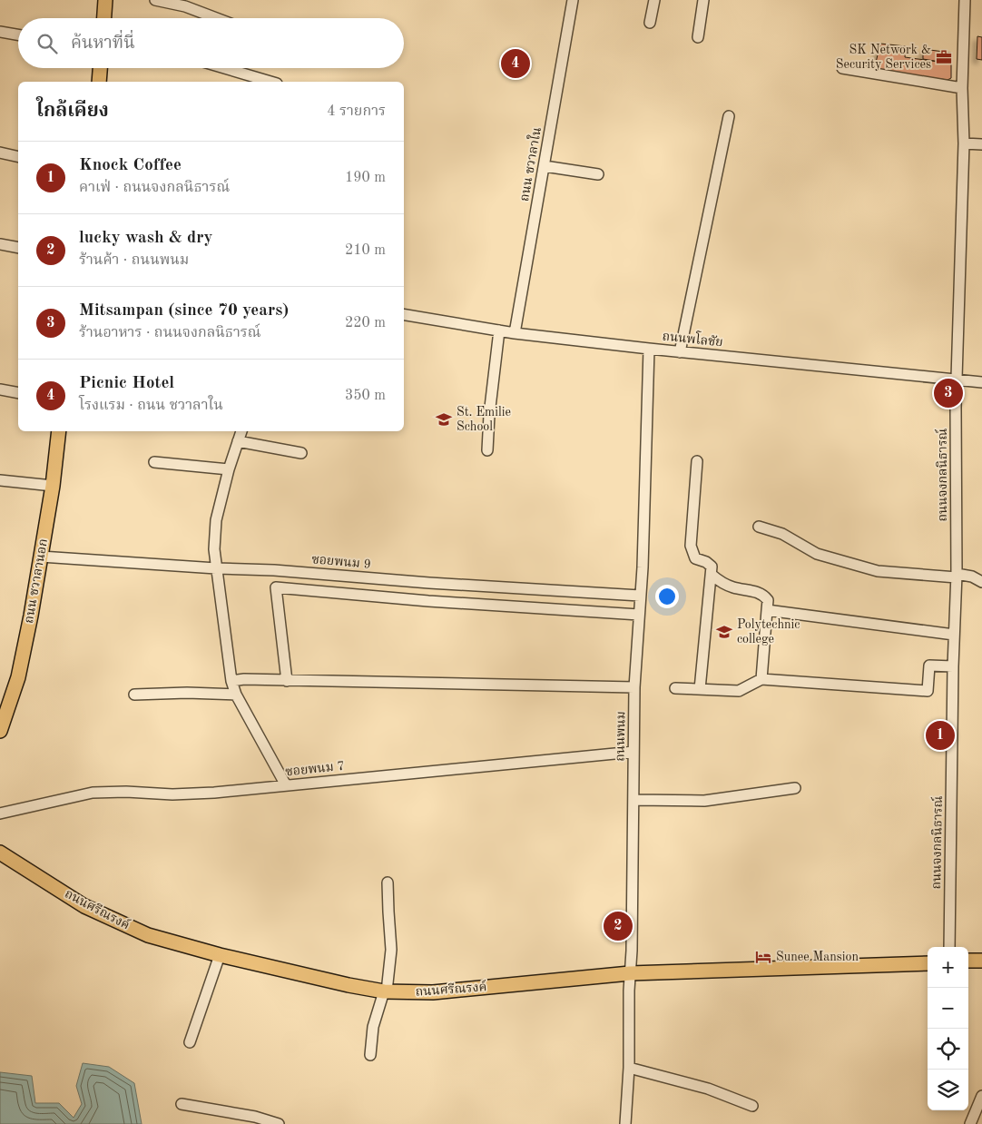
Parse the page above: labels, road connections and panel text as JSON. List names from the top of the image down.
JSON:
{
  "streets": {
    "main road": ["ถนน ชวาลานอก", "ถนนศรีณรงค์"],
    "street": [
      "ถนน ชวาลาใน",
      "ถนนพโลชัย",
      "ถนนจงกลนิธารณ์",
      "ซอยพนม 9",
      "ถนนพนม",
      "ซอยพนม 7"
    ]
  },
  "crossings": [
    ["ถนน ชวาลาใน", "ถนนพโลชัย"],
    ["ถนนพโลชัย", "ถนนจงกลนิธารณ์"],
    ["ถนนพโลชัย", "ถนนพนม"],
    ["ซอยพนม 9", "ถนน ชวาลานอก"],
    ["ซอยพนม 9", "ถนนพนม"],
    ["ถนนพนม", "ซอยพนม 7"],
    ["ถนนพนม", "ถนนศรีณรงค์"]
  ],
  "places": {
    "office": ["SK Network & Security Services"],
    "school or university": ["St. Emilie School", "Polytechnic college"],
    "hotel": ["Sunee Mansion"]
  },
  "page": {
    "search": "ค้นหาที่นี่",
    "pins": [
      "4",
      "3",
      "1",
      "2"
    ],
    "heading": ["ใกล้เคียง", "4 รายการ"],
    "list": [
      {
        "mark": "1",
        "name": "Knock Coffee",
        "note": "คาเฟ่ · ถนนจงกลนิธารณ์",
        "value": "190 m"
      },
      {
        "mark": "2",
        "name": "lucky wash & dry",
        "note": "ร้านค้า · ถนนพนม",
        "value": "210 m"
      },
      {
        "mark": "3",
        "name": "Mitsampan (since 70 years)",
        "note": "ร้านอาหาร · ถนนจงกลนิธารณ์",
        "value": "220 m"
      },
      {
        "mark": "4",
        "name": "Picnic Hotel",
        "note": "โรงแรม · ถนน ชวาลาใน",
        "value": "350 m"
      }
    ],
    "map_buttons": ["+", "−"]
  }
}
